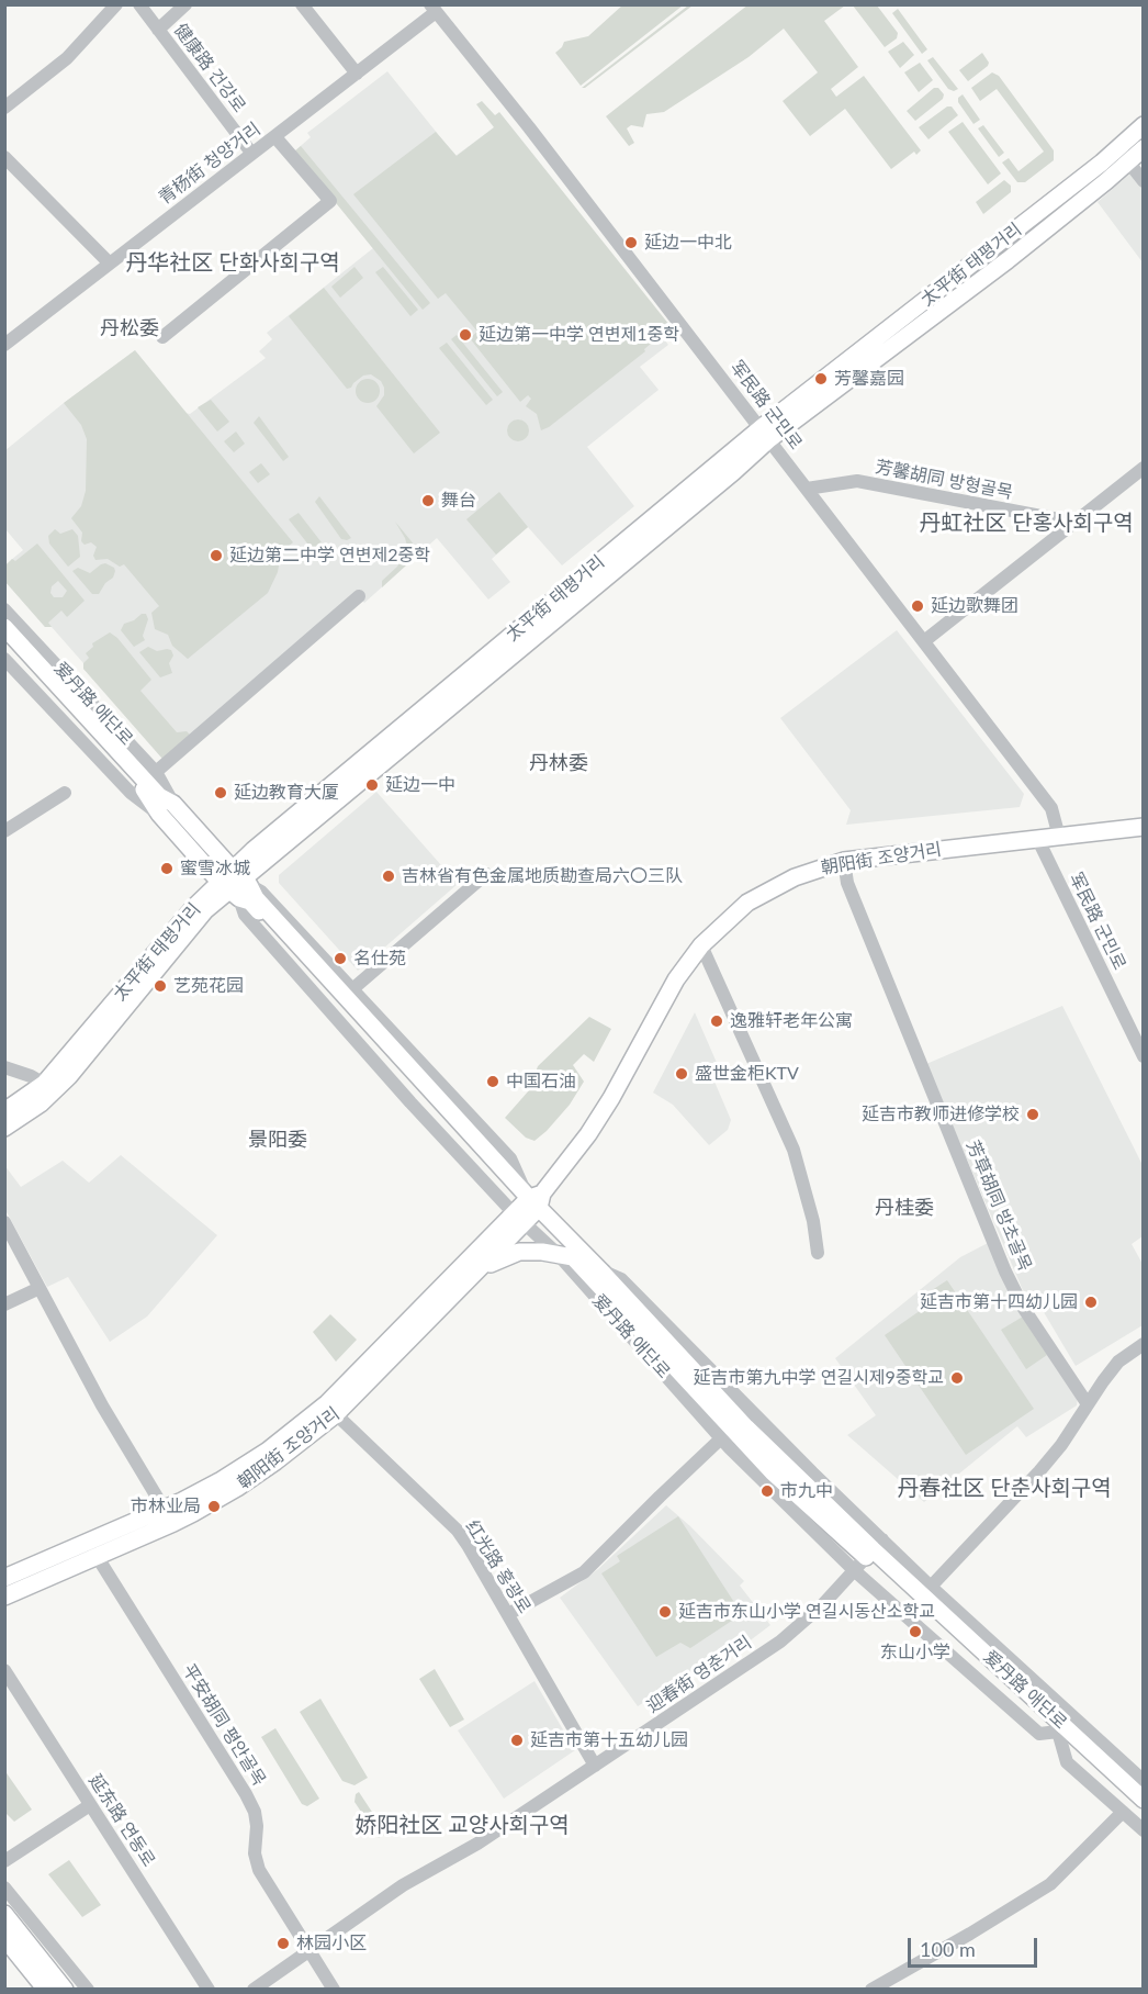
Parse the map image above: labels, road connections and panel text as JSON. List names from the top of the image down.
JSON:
{
  "streets": {
    "main road": ["太平街 태평거리", "爱丹路 애단로", "朝阳街 조양거리"],
    "street": [
      "健康路 건강로",
      "青杨街 청양거리",
      "军民路 군민로",
      "芳馨胡同 방형골목",
      "芳草胡同 방초골목",
      "红光路 홍광로",
      "迎春街 영춘거리",
      "平安胡同 평안골목",
      "延东路 연동로"
    ]
  },
  "crossings": [
    ["健康路 건강로", "青杨街 청양거리"],
    ["青杨街 청양거리", "军民路 군민로"],
    ["太平街 태평거리", "军民路 군민로"],
    ["太平街 태평거리", "爱丹路 애단로"],
    ["军民路 군민로", "芳馨胡同 방형골목"],
    ["军民路 군민로", "朝阳街 조양거리"],
    ["爱丹路 애단로", "朝阳街 조양거리"],
    ["爱丹路 애단로", "迎春街 영춘거리"],
    ["朝阳街 조양거리", "芳草胡同 방초골목"],
    ["朝阳街 조양거리", "红光路 홍광로"],
    ["朝阳街 조양거리", "平安胡同 평안골목"],
    ["红光路 홍광로", "迎春街 영춘거리"],
    ["迎春街 영춘거리", "平安胡同 평안골목"]
  ],
  "districts": [
    "丹华社区 단화사회구역",
    "丹松委",
    "丹虹社区 단홍사회구역",
    "丹林委",
    "景阳委",
    "丹桂委",
    "丹春社区 단춘사회구역",
    "娇阳社区 교양사회구역"
  ],
  "places": [
    "延边一中北",
    "延边第一中学 연변제1중학",
    "芳馨嘉园",
    "舞台",
    "延边第二中学 연변제2중학",
    "延边歌舞团",
    "延边一中",
    "延边教育大厦",
    "蜜雪冰城",
    "吉林省有色金属地质勘查局六〇三队",
    "名仕苑",
    "艺苑花园",
    "逸雅轩老年公寓",
    "盛世金柜KTV",
    "中国石油",
    "延吉市教师进修学校",
    "延吉市第十四幼儿园",
    "延吉市第九中学 연길시제9중학교",
    "市九中",
    "市林业局",
    "延吉市东山小学 연길시동산소학교",
    "东山小学",
    "延吉市第十五幼儿园",
    "林园小区"
  ],
  "scale_bar": "100 m"
}
